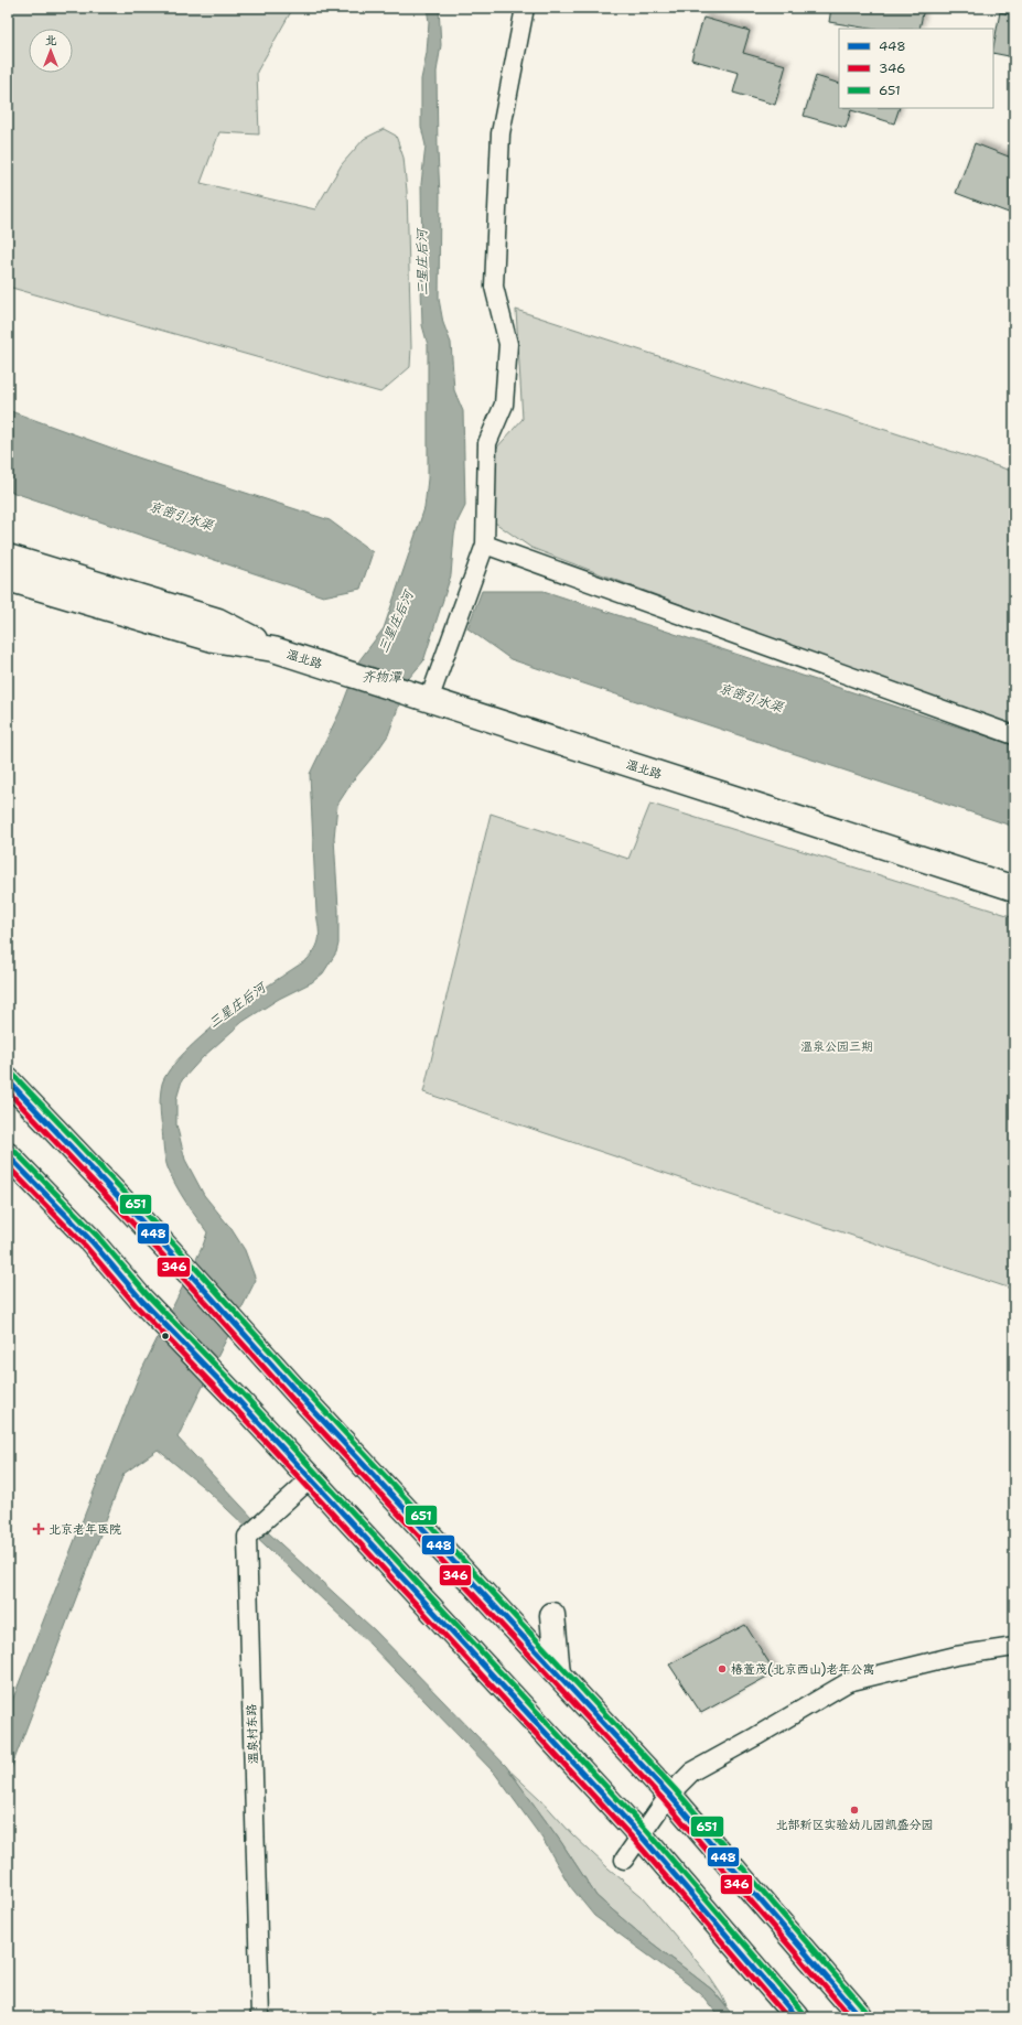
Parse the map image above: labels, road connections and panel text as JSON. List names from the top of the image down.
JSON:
{
  "streets": {
    "main road": ["温北路"],
    "street": ["温泉村东路"]
  },
  "water": ["三星庄后河", "京密引水渠", "齐物潭"],
  "parks": ["温泉公园三期"],
  "places": {
    "health": ["北京老年医院"],
    "other": ["椿萱茂(北京西山)老年公寓", "北部新区实验幼儿园凯盛分园"]
  },
  "lines": ["transit line 651", "transit line 448", "transit line 346"],
  "legend": ["448", "346", "651"],
  "north": "top"
}
